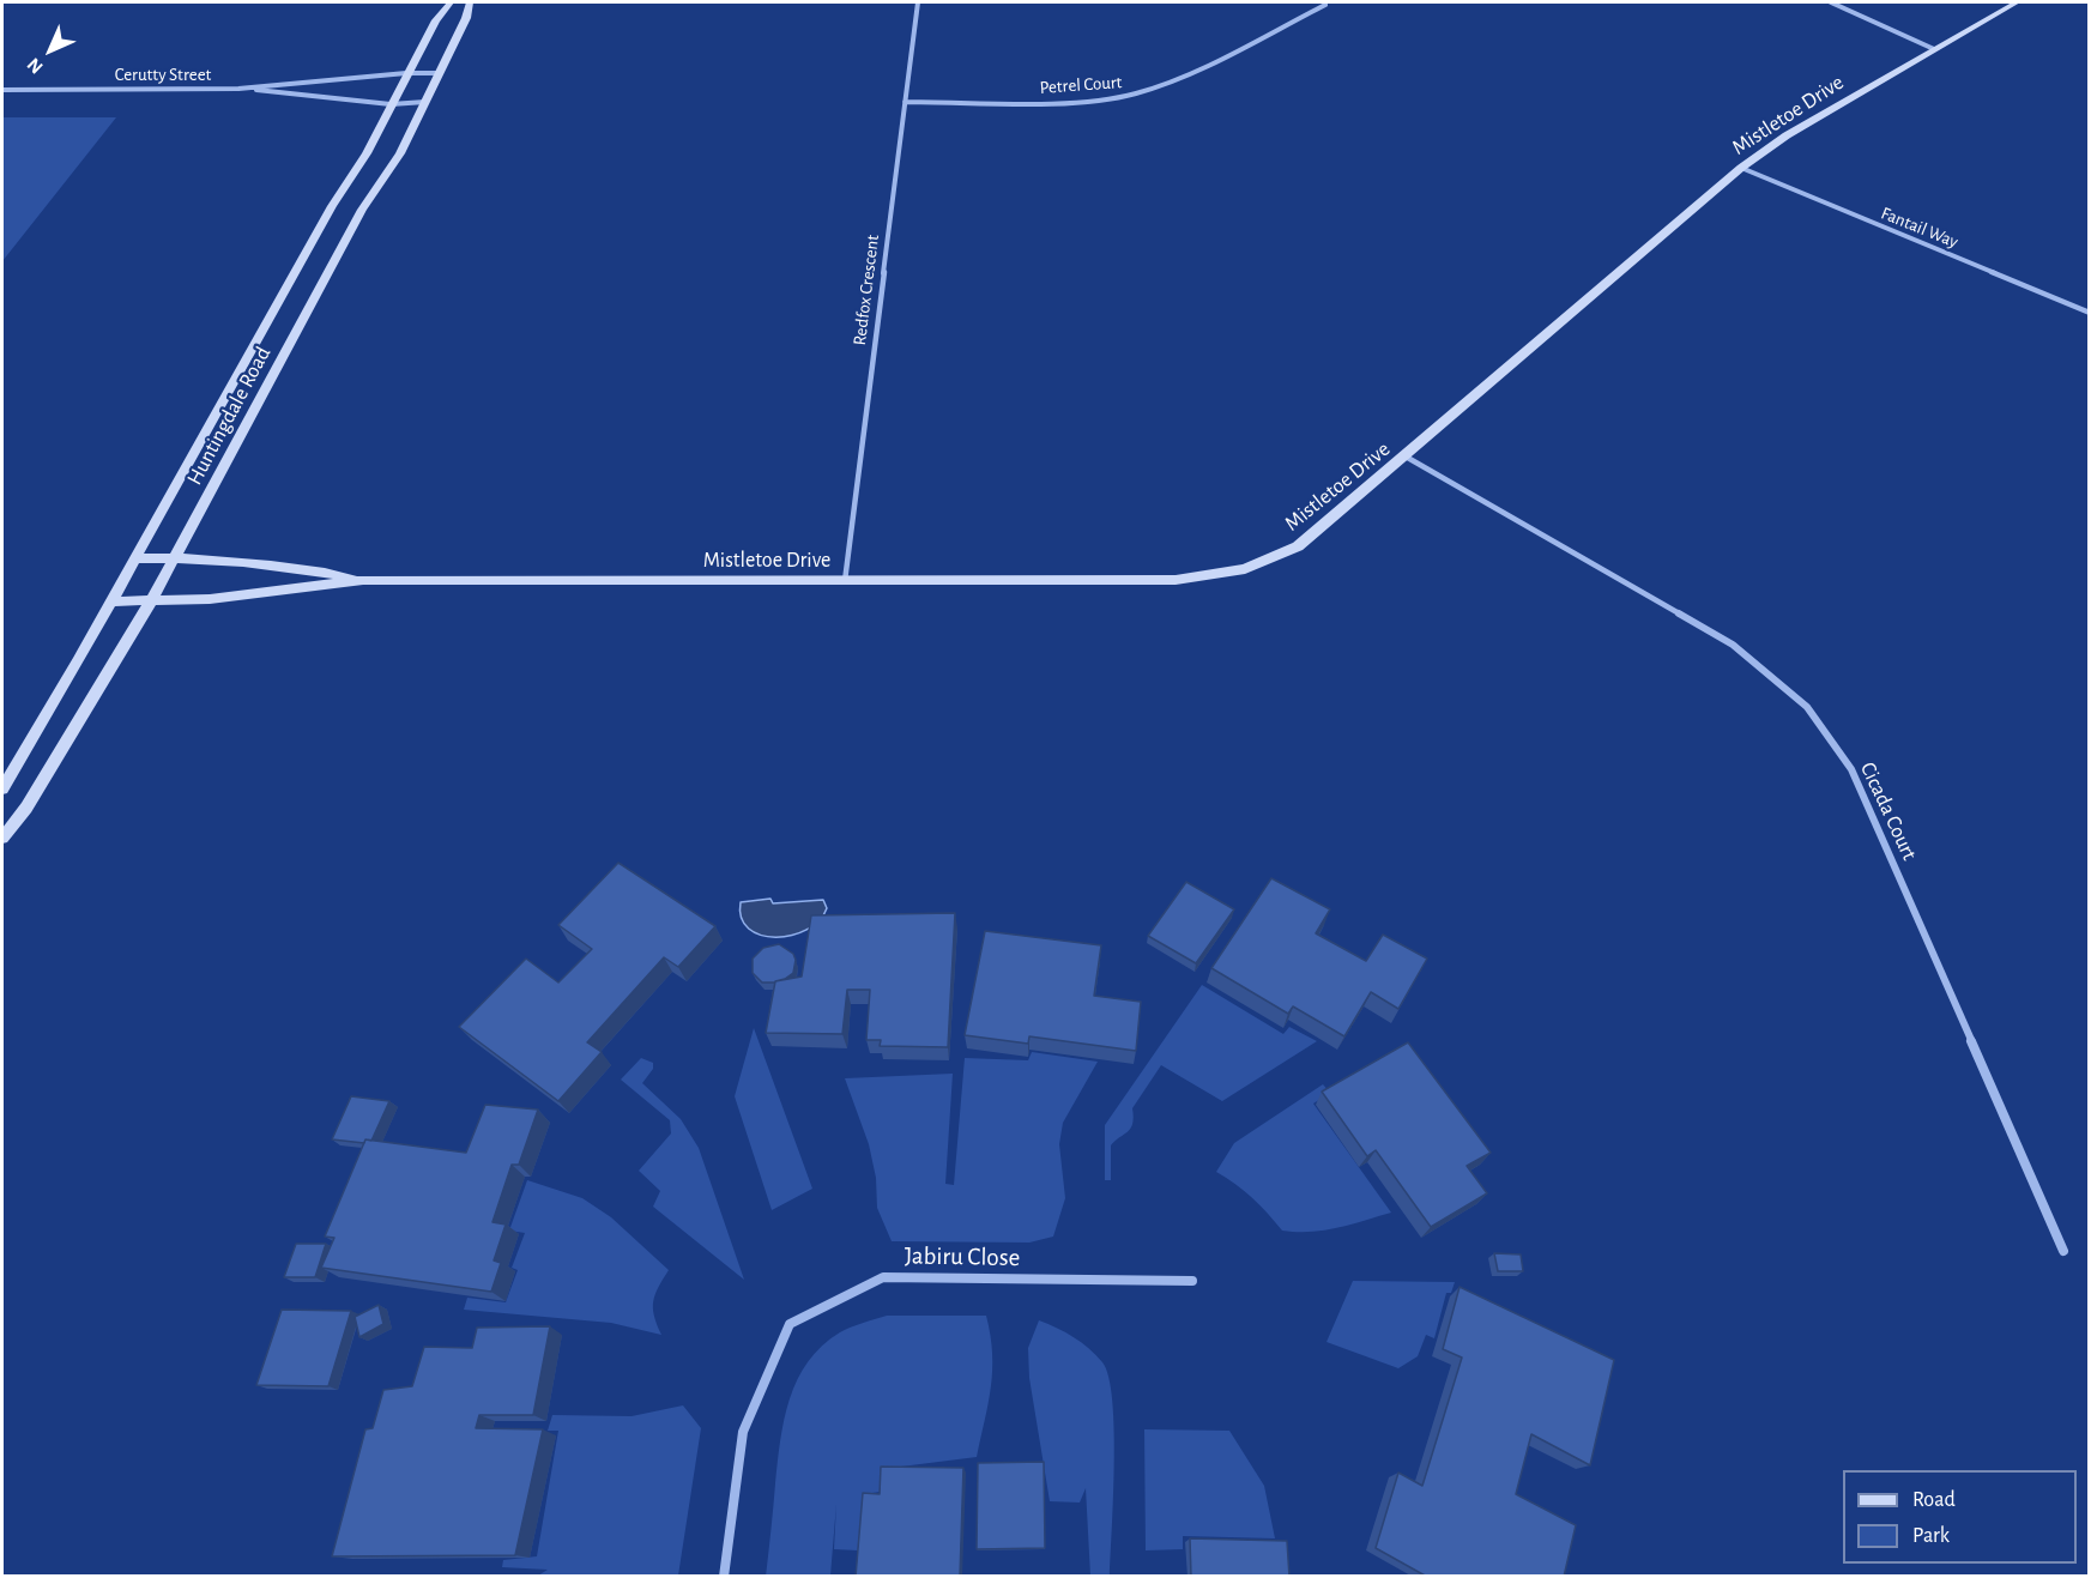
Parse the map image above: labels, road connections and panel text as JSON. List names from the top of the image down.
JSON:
{
  "streets": {
    "street": [
      "Cerutty Street",
      "Petrel Court",
      "Mistletoe Drive",
      "Fantail Way",
      "Redfox Crescent",
      "Huntingdale Road",
      "Cicada Court",
      "Jabiru Close"
    ]
  },
  "crossings": [
    ["Cerutty Street", "Huntingdale Road"],
    ["Petrel Court", "Redfox Crescent"],
    ["Mistletoe Drive", "Fantail Way"],
    ["Mistletoe Drive", "Redfox Crescent"],
    ["Mistletoe Drive", "Huntingdale Road"],
    ["Mistletoe Drive", "Cicada Court"]
  ],
  "legend": ["Road", "Park"],
  "north": "bottom left"
}
